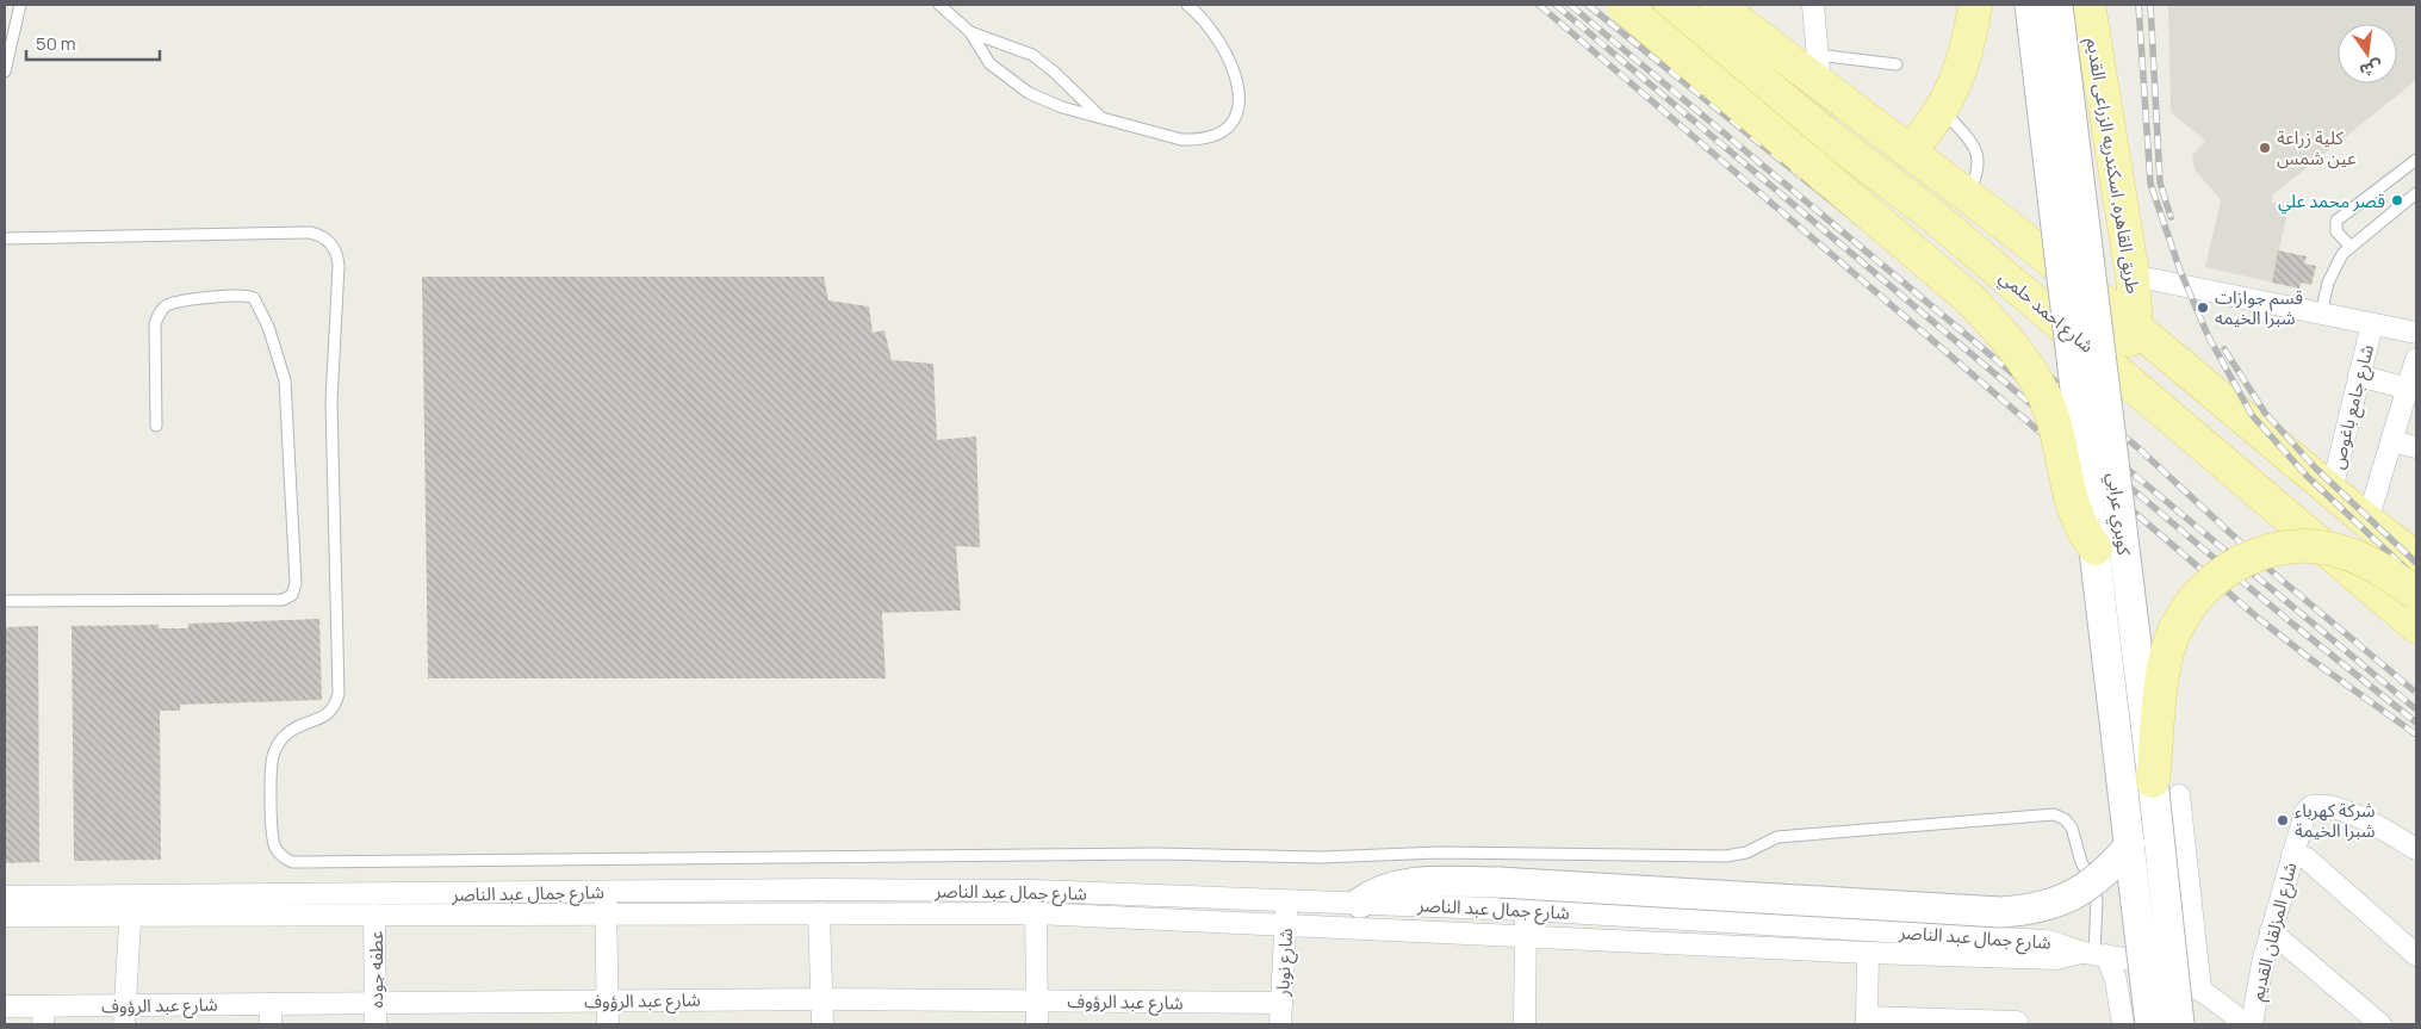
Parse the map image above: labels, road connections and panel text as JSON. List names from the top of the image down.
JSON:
{
  "streets": {
    "main road": ["طريق القاهره, اسكندريه الزراعى القديم", "شارع احمد حلمي", "كوبري عرابي"],
    "street": [
      "شارع جامع باغوص",
      "شارع جمال عبد الناصر",
      "شارع المزلقان القديم",
      "شارع نوبار",
      "عطفه جوده",
      "شارع عبد الرؤوف"
    ]
  },
  "crossings": [
    ["شارع جمال عبد الناصر", "شارع نوبار"],
    ["شارع جمال عبد الناصر", "عطفه جوده"],
    ["شارع نوبار", "شارع عبد الرؤوف"],
    ["عطفه جوده", "شارع عبد الرؤوف"]
  ],
  "places": [
    "كلية زراعة عين شمس",
    "قصر محمد علي",
    "قسم جوازات شبرا الخيمه",
    "شركة كهرباء شبرا الخيمة"
  ],
  "scale_bar": "50 m",
  "north": "bottom"
}
